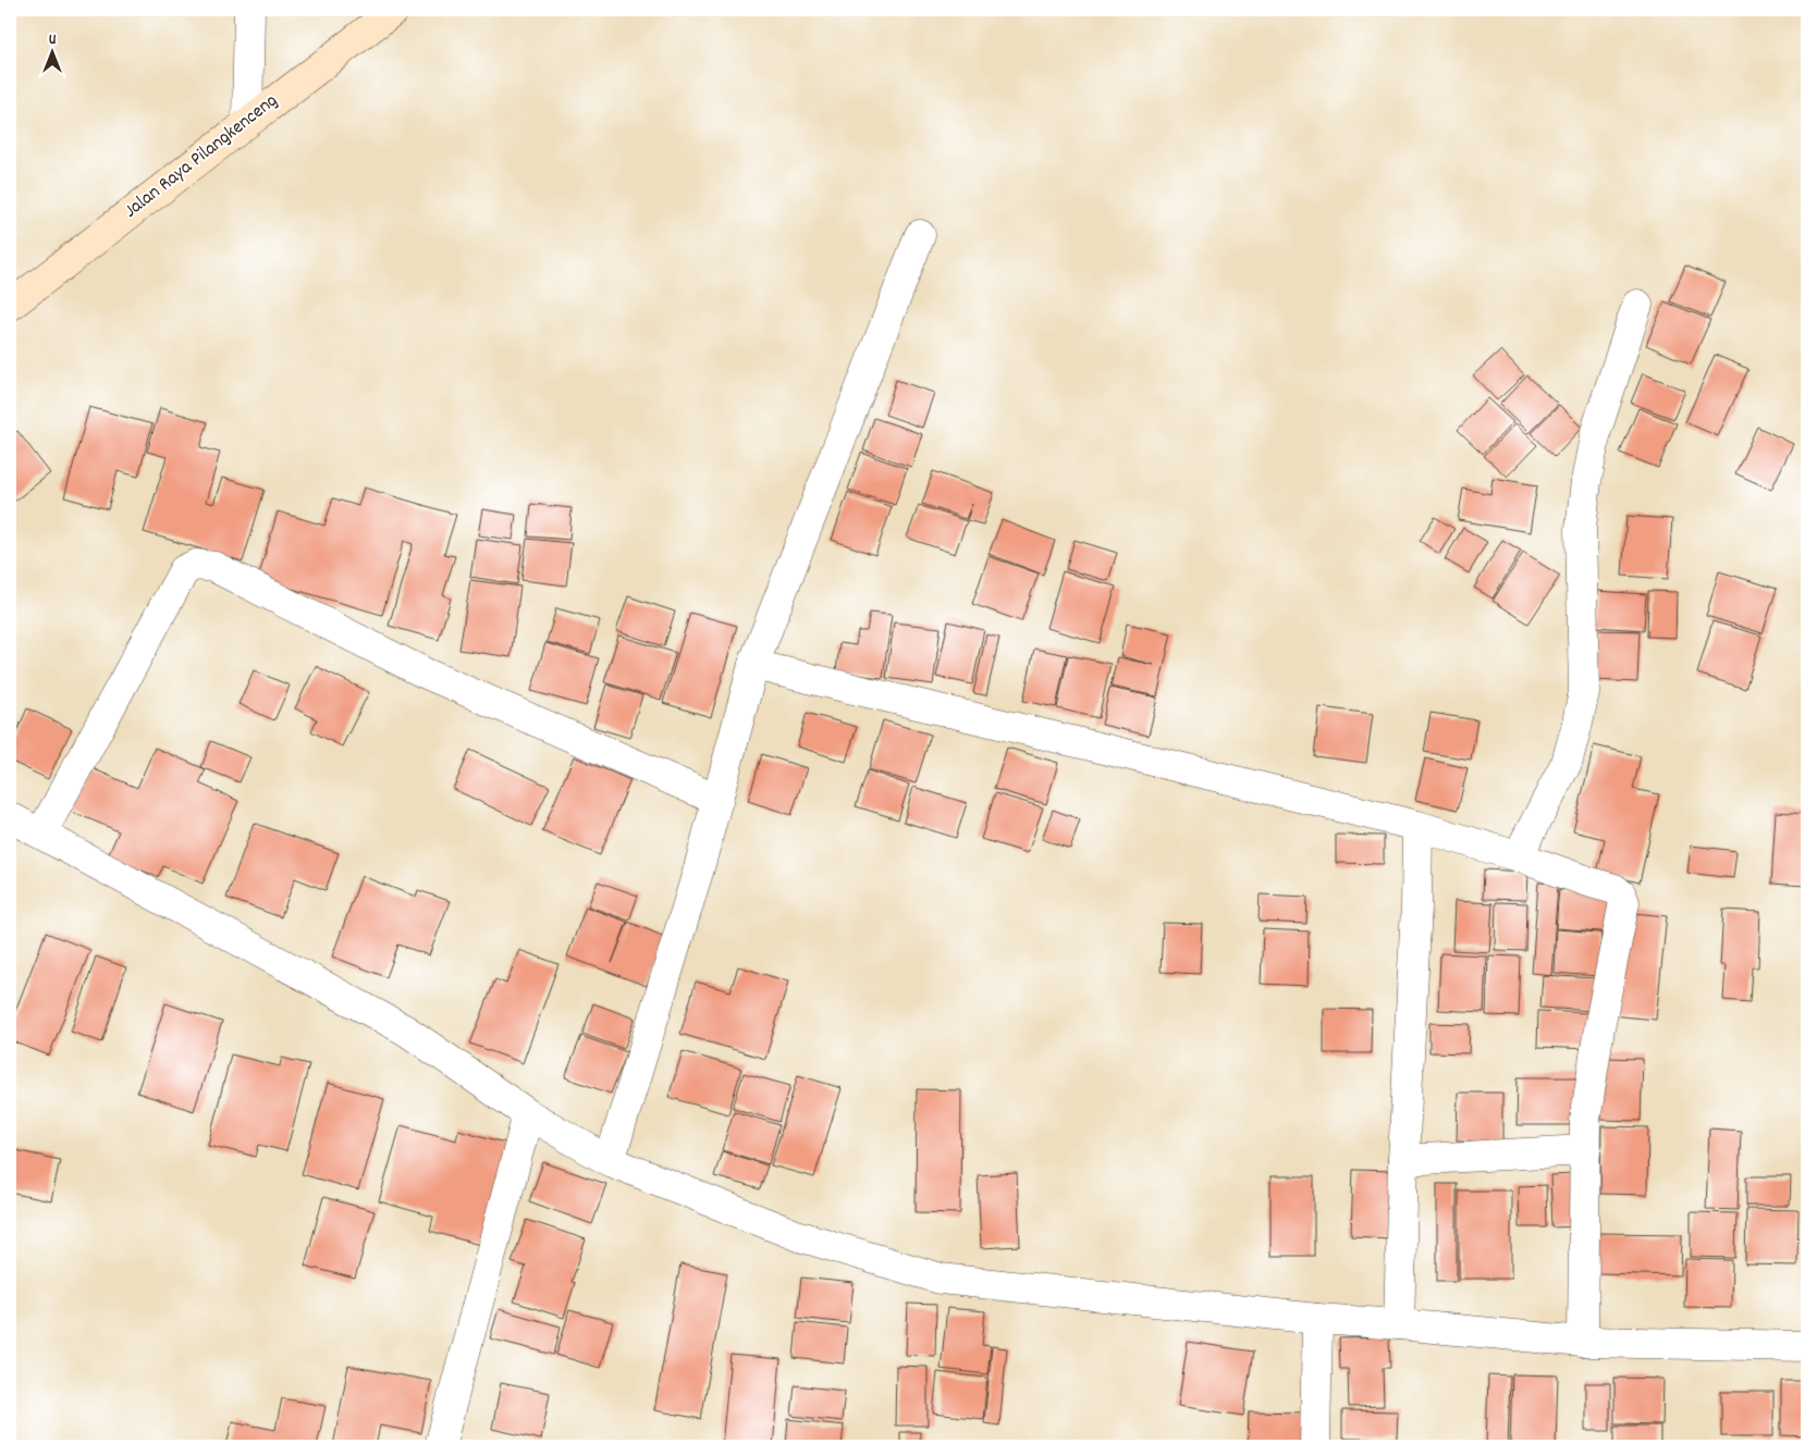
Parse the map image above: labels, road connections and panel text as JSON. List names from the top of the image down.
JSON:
{
  "streets": {
    "main road": ["Jalan Raya Pilangkenceng"]
  },
  "north": "top"
}
